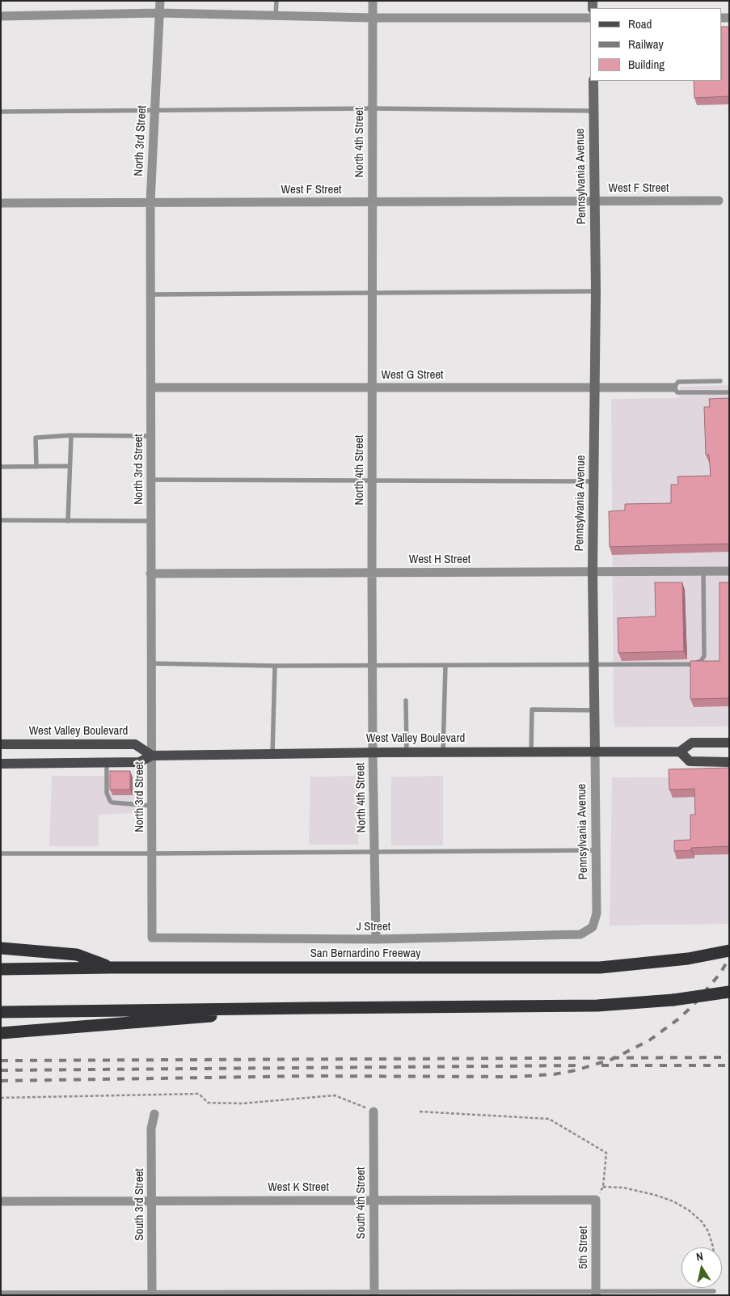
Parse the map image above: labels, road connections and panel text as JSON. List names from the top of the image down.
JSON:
{
  "streets": {
    "highway": ["San Bernardino Freeway"],
    "main road": ["West Valley Boulevard"],
    "street": [
      "North 3rd Street",
      "North 4th Street",
      "Pennsylvania Avenue",
      "West F Street",
      "West G Street",
      "West H Street",
      "J Street",
      "West K Street",
      "South 4th Street",
      "South 3rd Street",
      "5th Street"
    ]
  },
  "crossings": [
    ["North 3rd Street", "West F Street"],
    ["North 3rd Street", "West G Street"],
    ["North 3rd Street", "West H Street"],
    ["North 3rd Street", "West Valley Boulevard"],
    ["North 3rd Street", "J Street"],
    ["North 4th Street", "West F Street"],
    ["North 4th Street", "West G Street"],
    ["North 4th Street", "West H Street"],
    ["North 4th Street", "West Valley Boulevard"],
    ["North 4th Street", "J Street"],
    ["Pennsylvania Avenue", "West F Street"],
    ["Pennsylvania Avenue", "West G Street"],
    ["Pennsylvania Avenue", "West H Street"],
    ["Pennsylvania Avenue", "West Valley Boulevard"],
    ["Pennsylvania Avenue", "J Street"],
    ["West K Street", "South 4th Street"],
    ["West K Street", "South 3rd Street"],
    ["West K Street", "5th Street"]
  ],
  "legend": ["Road", "Railway", "Building"],
  "north": "top"
}
